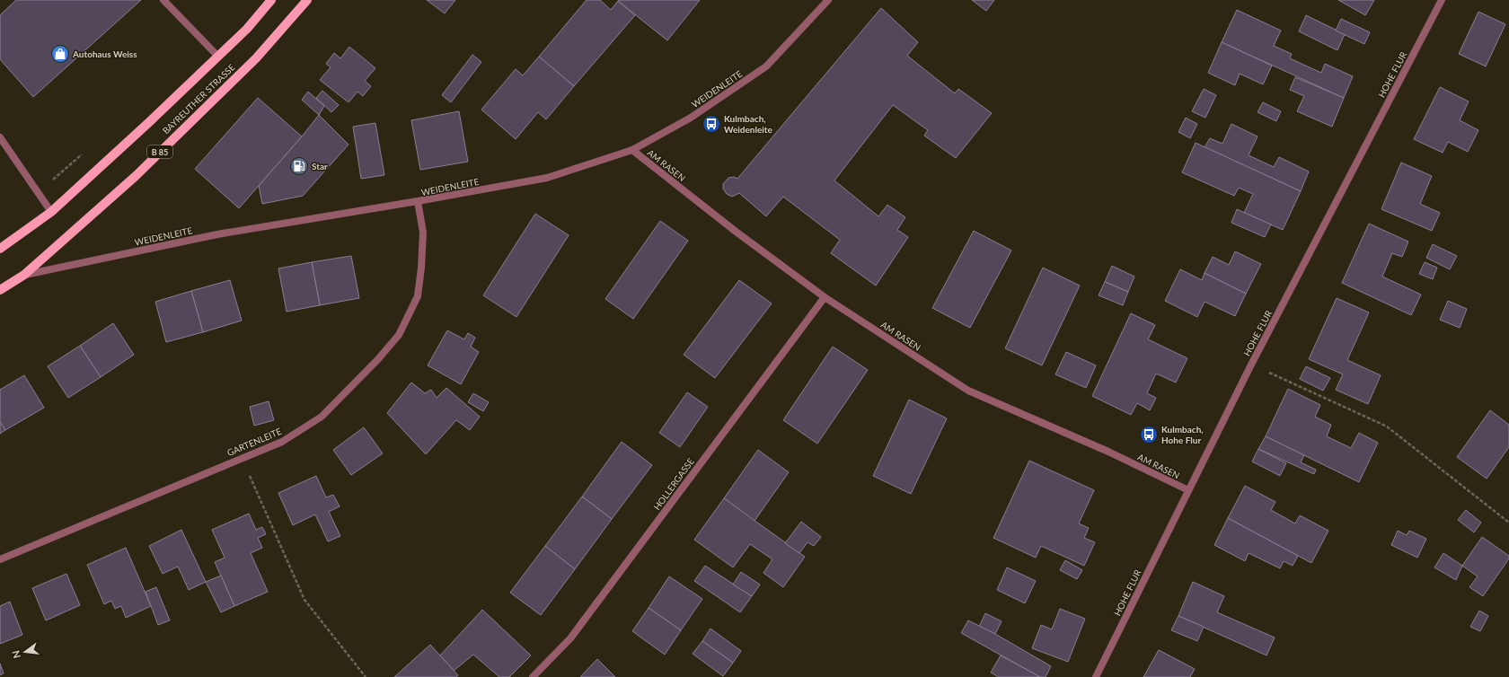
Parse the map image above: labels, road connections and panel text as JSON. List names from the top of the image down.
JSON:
{
  "streets": {
    "main road": ["BAYREUTHER STRASSE", "B 85"],
    "street": [
      "HOHE FLUR",
      "WEIDENLEITE",
      "AM RASEN",
      "GARTENLEITE",
      "HOLLERGASSE"
    ]
  },
  "crossings": [
    ["HOHE FLUR", "AM RASEN"],
    ["WEIDENLEITE", "BAYREUTHER STRASSE"],
    ["WEIDENLEITE", "AM RASEN"],
    ["WEIDENLEITE", "GARTENLEITE"],
    ["AM RASEN", "HOLLERGASSE"]
  ],
  "places": {
    "shop": ["Autohaus Weiss"],
    "bus stop": ["Kulmbach, Weidenleite", "Kulmbach, Hohe Flur"],
    "fuel station": ["Star"]
  },
  "north": "left"
}
